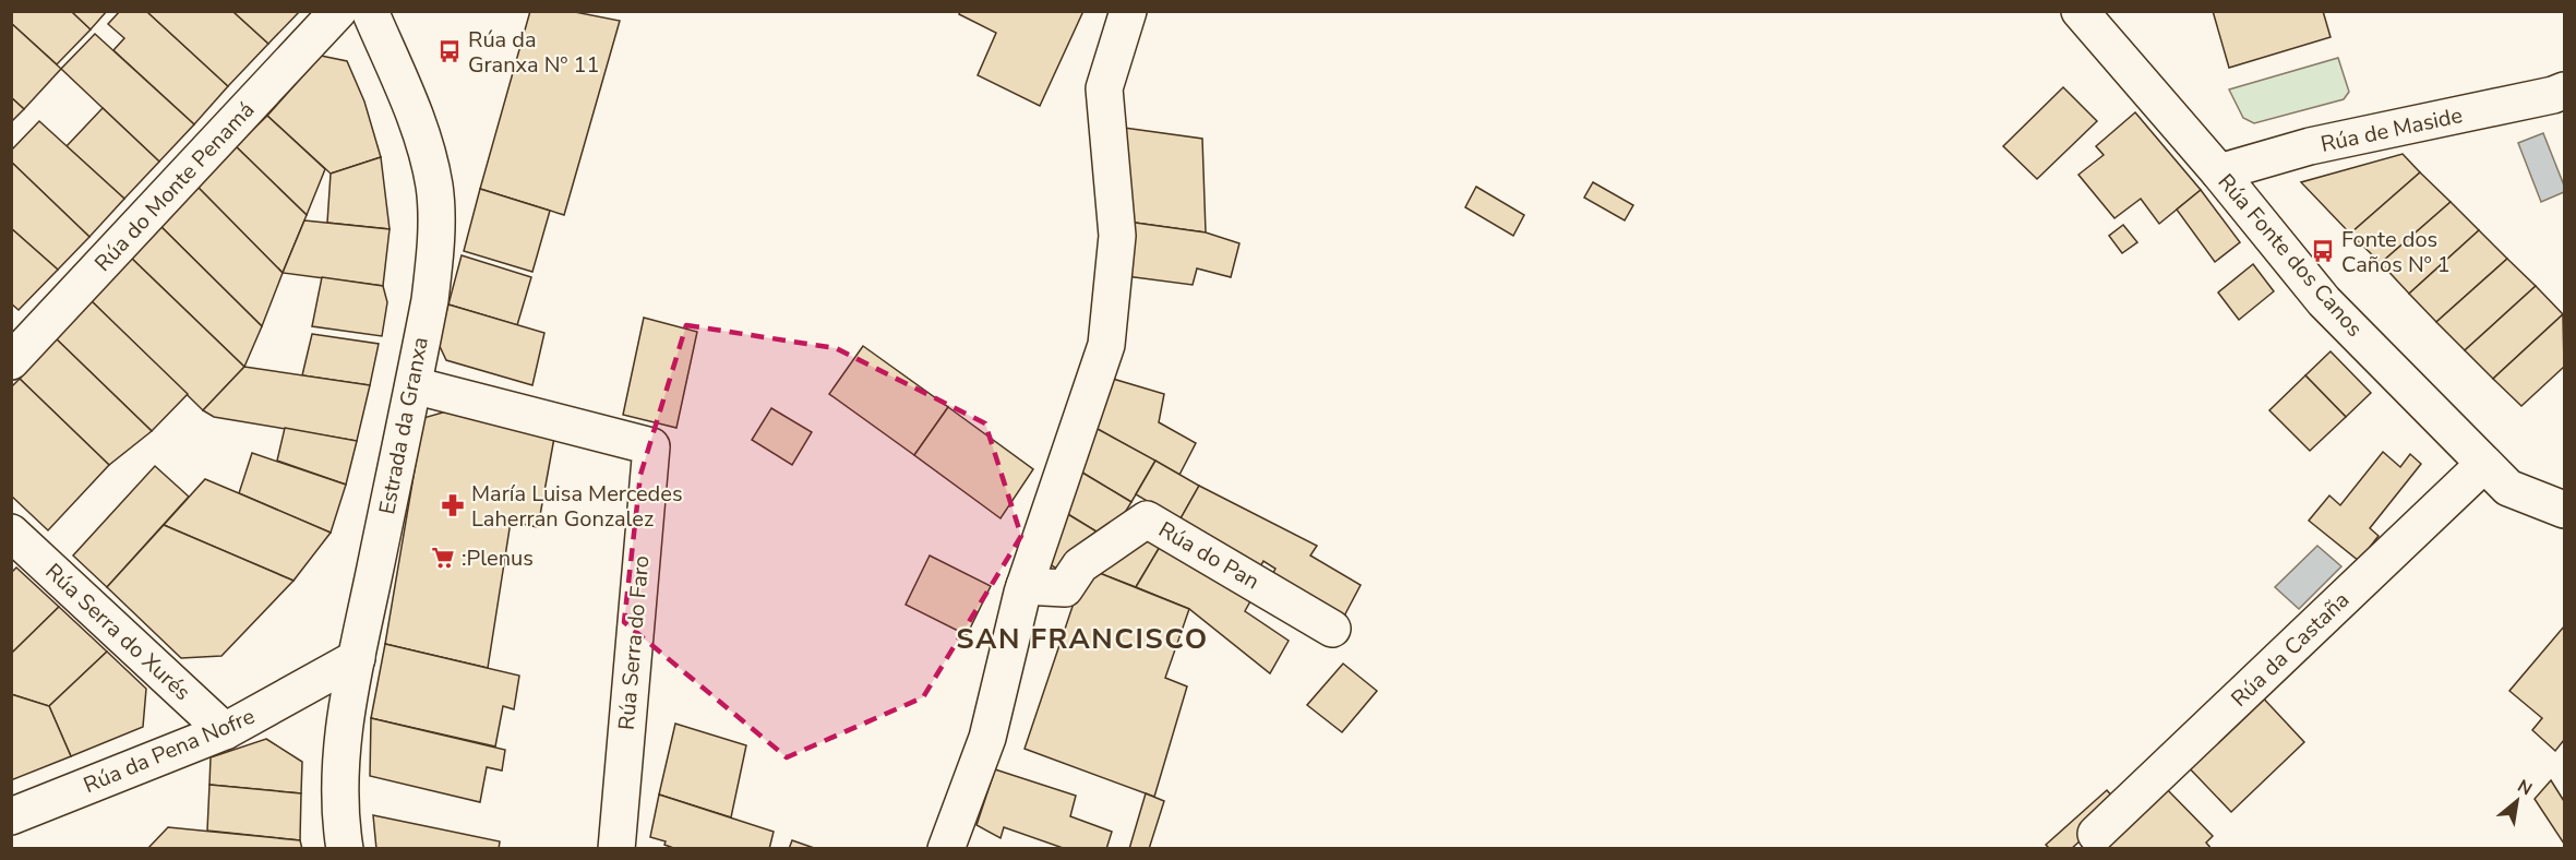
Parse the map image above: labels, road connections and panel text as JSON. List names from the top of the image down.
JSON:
{
  "streets": {
    "street": [
      "Rúa de Maside",
      "Rúa do Monte Penamá",
      "Rúa Fonte dos Canos",
      "Estrada da Granxa",
      "Rúa do Pan",
      "Rúa Serra do Xurés",
      "Rúa Serra do Faro",
      "Rúa da Castaña",
      "Rúa da Pena Nofre"
    ]
  },
  "crossings": [
    ["Rúa de Maside", "Rúa Fonte dos Canos"],
    ["Rúa Fonte dos Canos", "Rúa da Castaña"],
    ["Estrada da Granxa", "Rúa Serra do Faro"],
    ["Estrada da Granxa", "Rúa da Pena Nofre"],
    ["Rúa Serra do Xurés", "Rúa da Pena Nofre"]
  ],
  "districts": ["SAN FRANCISCO"],
  "places": {
    "bus stop": ["Rúa da Granxa Nº 11", "Fonte dos Caños Nº 1"],
    "pharmacy": ["María Luisa Mercedes Laherran Gonzalez"],
    "supermarket": [":Plenus"]
  },
  "north": "top right"
}
